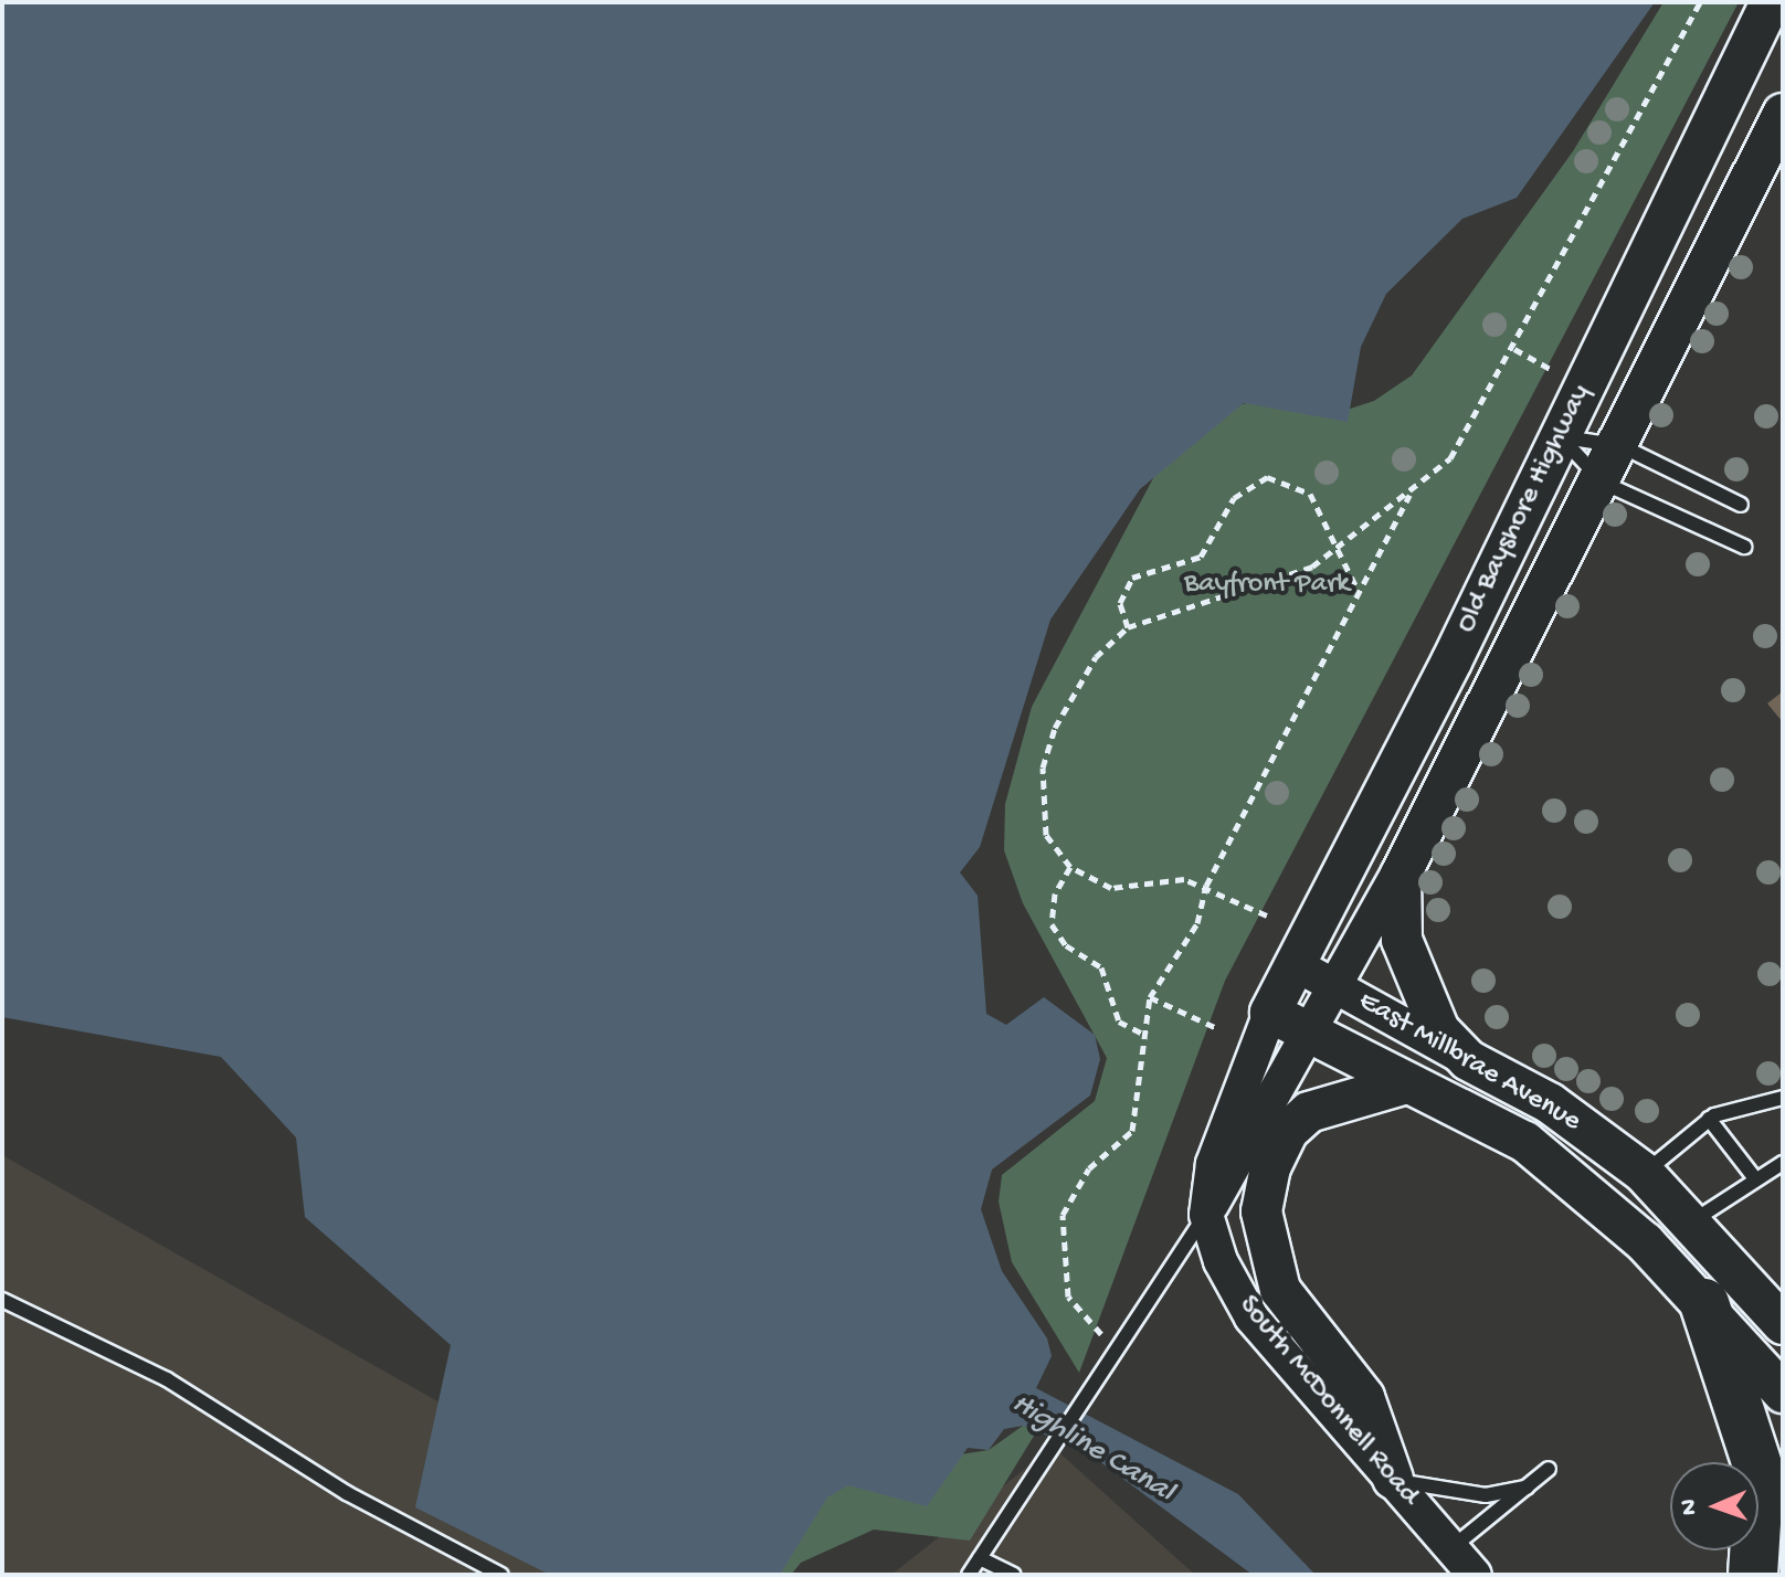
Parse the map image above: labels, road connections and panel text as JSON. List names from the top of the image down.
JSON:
{
  "streets": {
    "main road": ["Old Bayshore Highway", "East Millbrae Avenue"],
    "street": ["South McDonnell Road"]
  },
  "crossings": [
    ["Old Bayshore Highway", "East Millbrae Avenue"]
  ],
  "water": ["Highline Canal"],
  "parks": ["Bayfront Park"],
  "north": "left"
}
